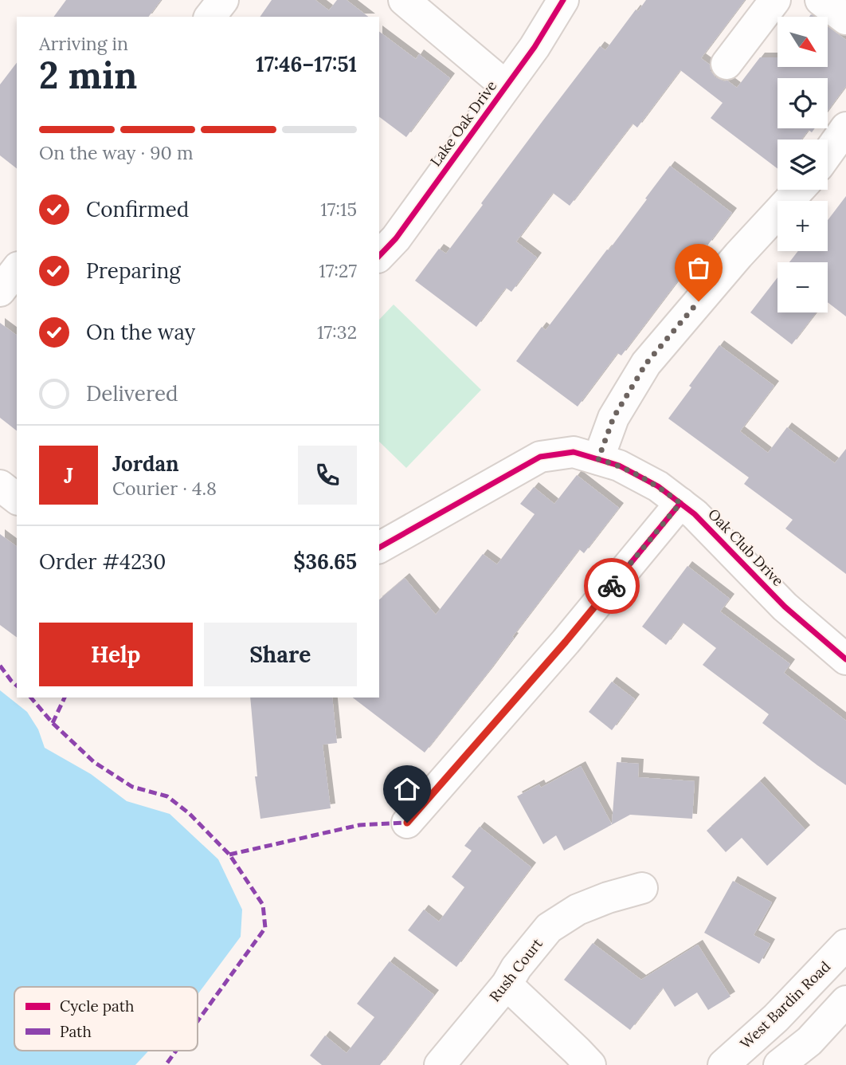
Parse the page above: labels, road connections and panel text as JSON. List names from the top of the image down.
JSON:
{
  "streets": {
    "street": [
      "Lake Oak Drive",
      "Oak Club Drive",
      "Rush Court",
      "West Bardin Road"
    ]
  },
  "legend": ["Cycle path", "Path"],
  "north": "bottom right",
  "page": {
    "map_buttons": ["+", "−"],
    "heading": ["2 min", "Arriving in", "17:46–17:51"],
    "panel": [
      "Jordan",
      "Courier · 4.8",
      "Order #4230",
      "$36.65"
    ],
    "bar": "On the way · 90 m",
    "list": [
      ["Confirmed", "17:15"],
      ["Preparing", "17:27"],
      ["On the way", "17:32"],
      "Delivered"
    ],
    "round": "J",
    "buttons": ["Help", "Share"]
  }
}
